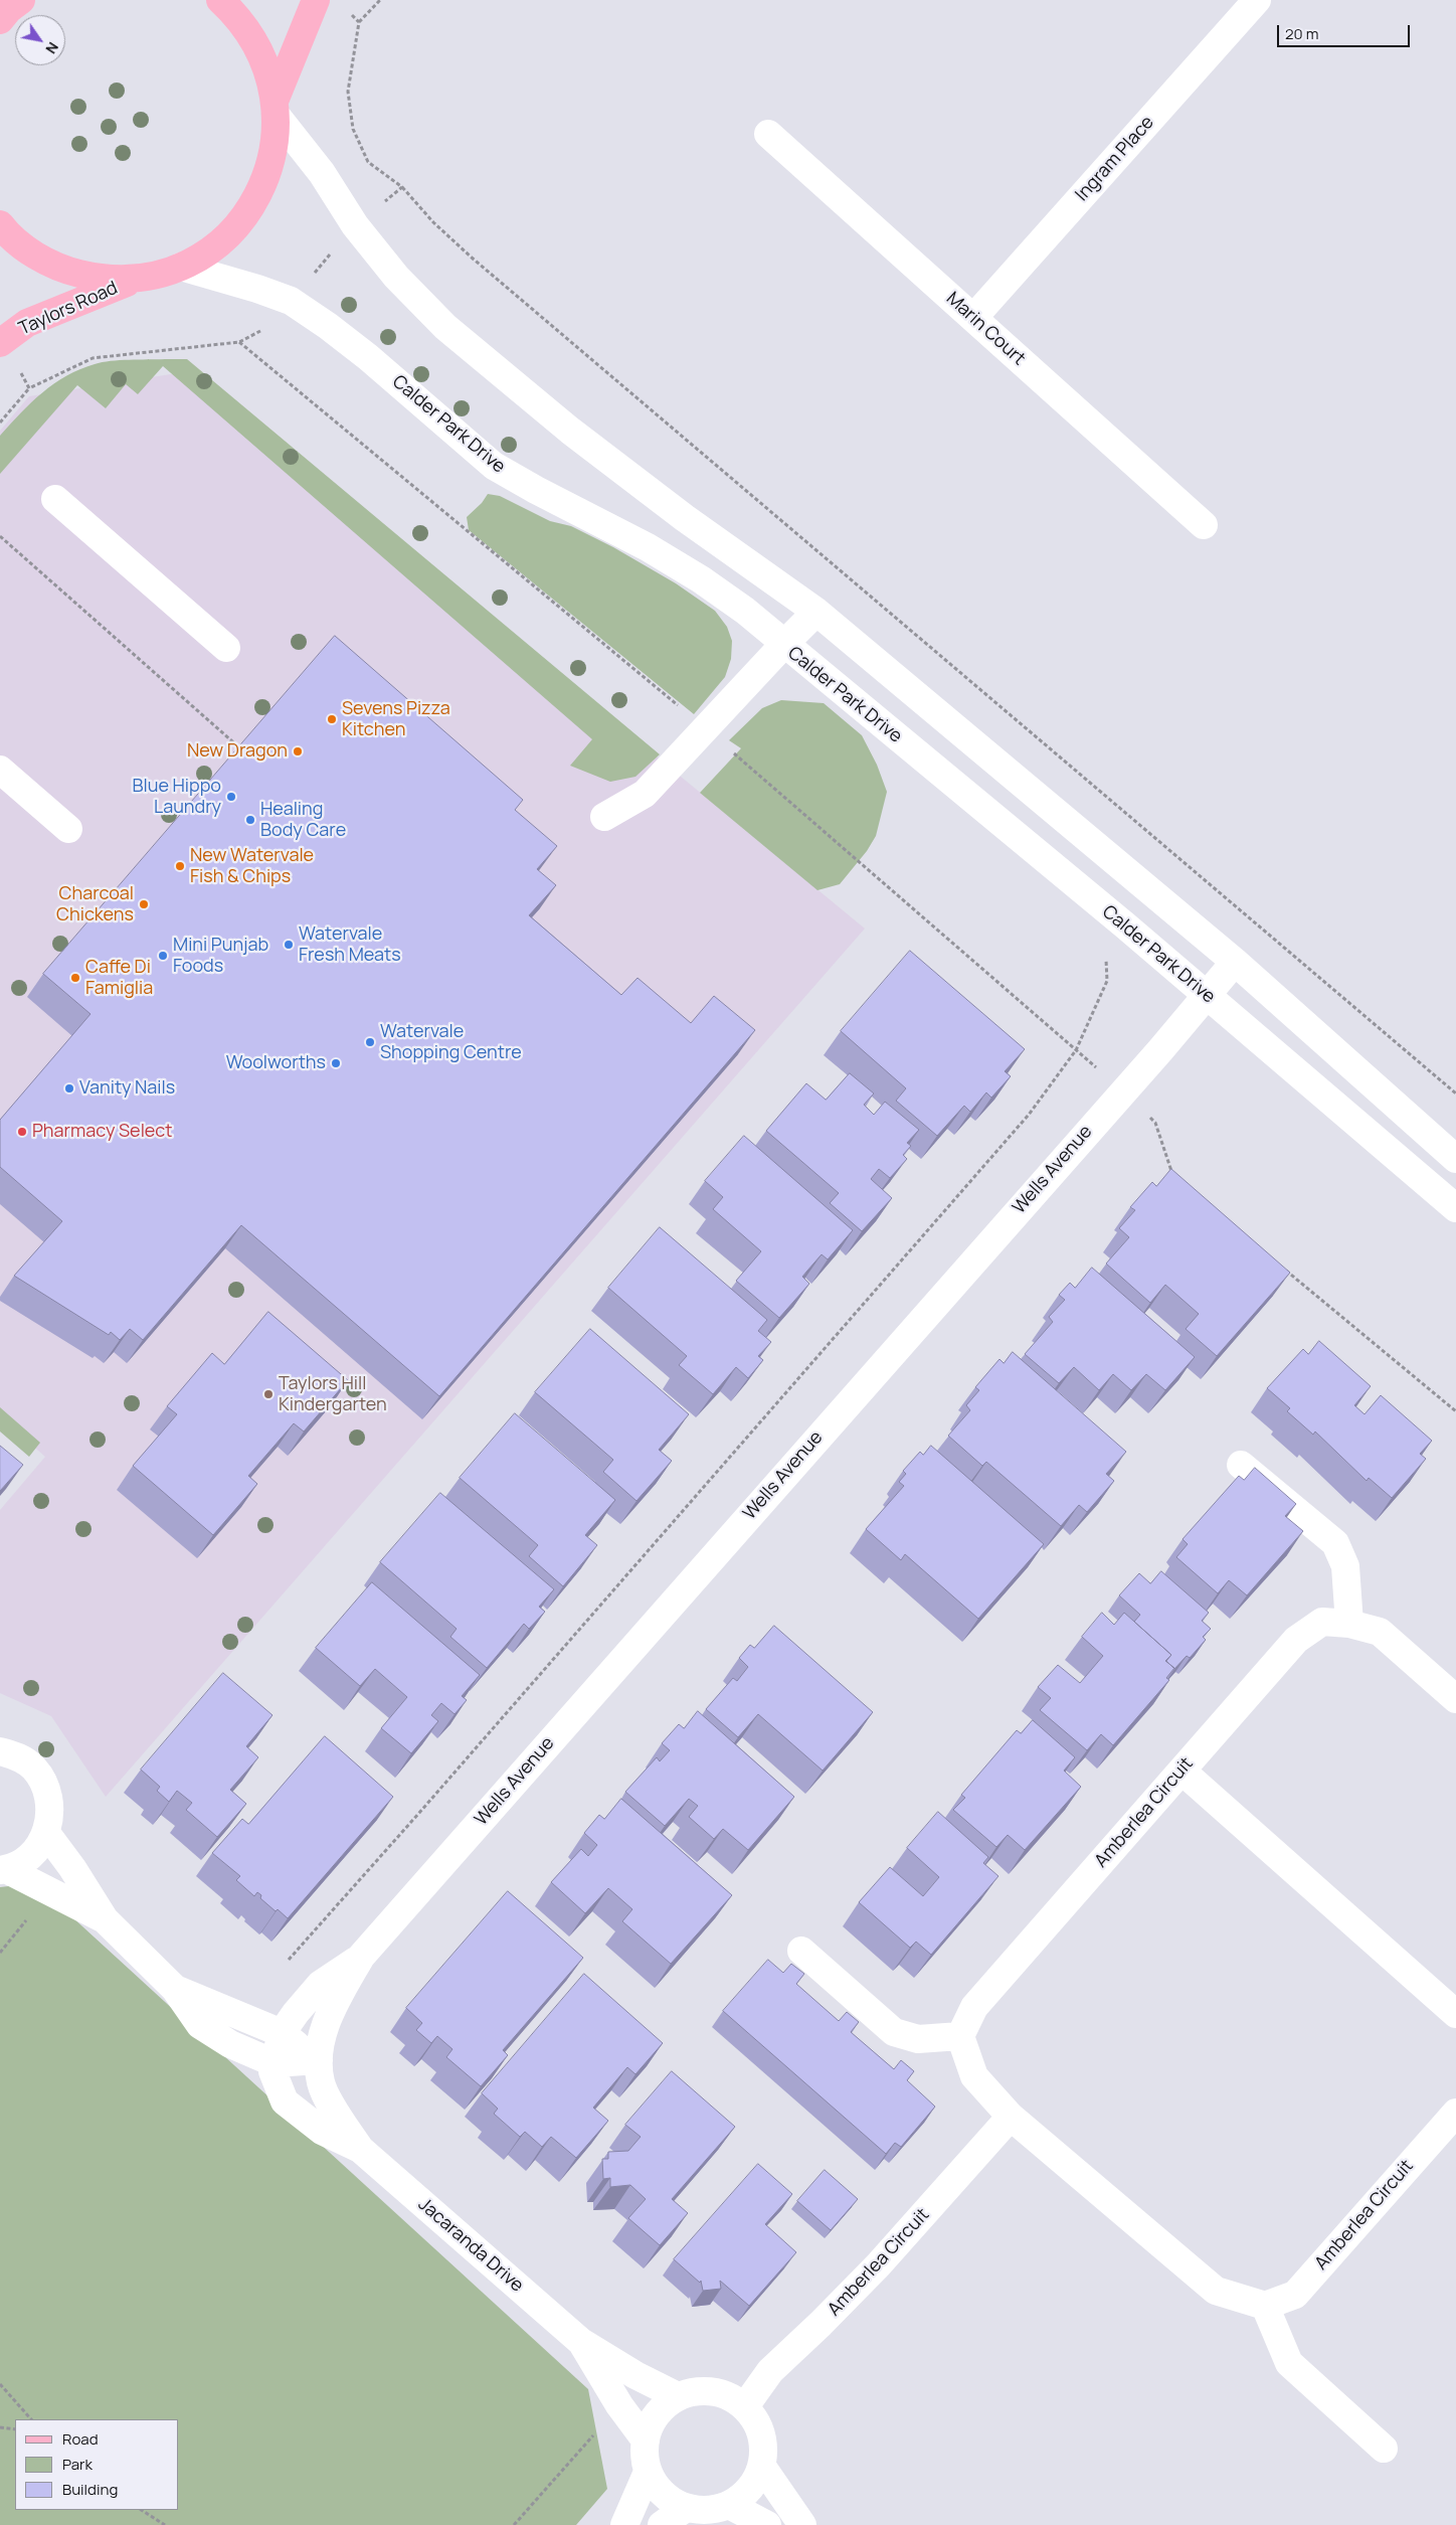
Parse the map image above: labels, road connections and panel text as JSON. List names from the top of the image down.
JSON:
{
  "streets": {
    "main road": ["Taylors Road"],
    "street": [
      "Ingram Place",
      "Marin Court",
      "Calder Park Drive",
      "Wells Avenue",
      "Amberlea Circuit",
      "Jacaranda Drive"
    ]
  },
  "crossings": [
    ["Ingram Place", "Marin Court"],
    ["Calder Park Drive", "Wells Avenue"],
    ["Wells Avenue", "Jacaranda Drive"],
    ["Amberlea Circuit", "Jacaranda Drive"]
  ],
  "places": [
    "Sevens Pizza Kitchen",
    "New Dragon",
    "Blue Hippo Laundry",
    "Healing Body Care",
    "New Watervale Fish & Chips",
    "Charcoal Chickens",
    "Watervale Fresh Meats",
    "Mini Punjab Foods",
    "Caffe Di Famiglia",
    "Watervale Shopping Centre",
    "Woolworths",
    "Vanity Nails",
    "Pharmacy Select",
    "Taylors Hill Kindergarten"
  ],
  "legend": ["Road", "Park", "Building"],
  "scale_bar": "20 m",
  "north": "bottom right"
}
